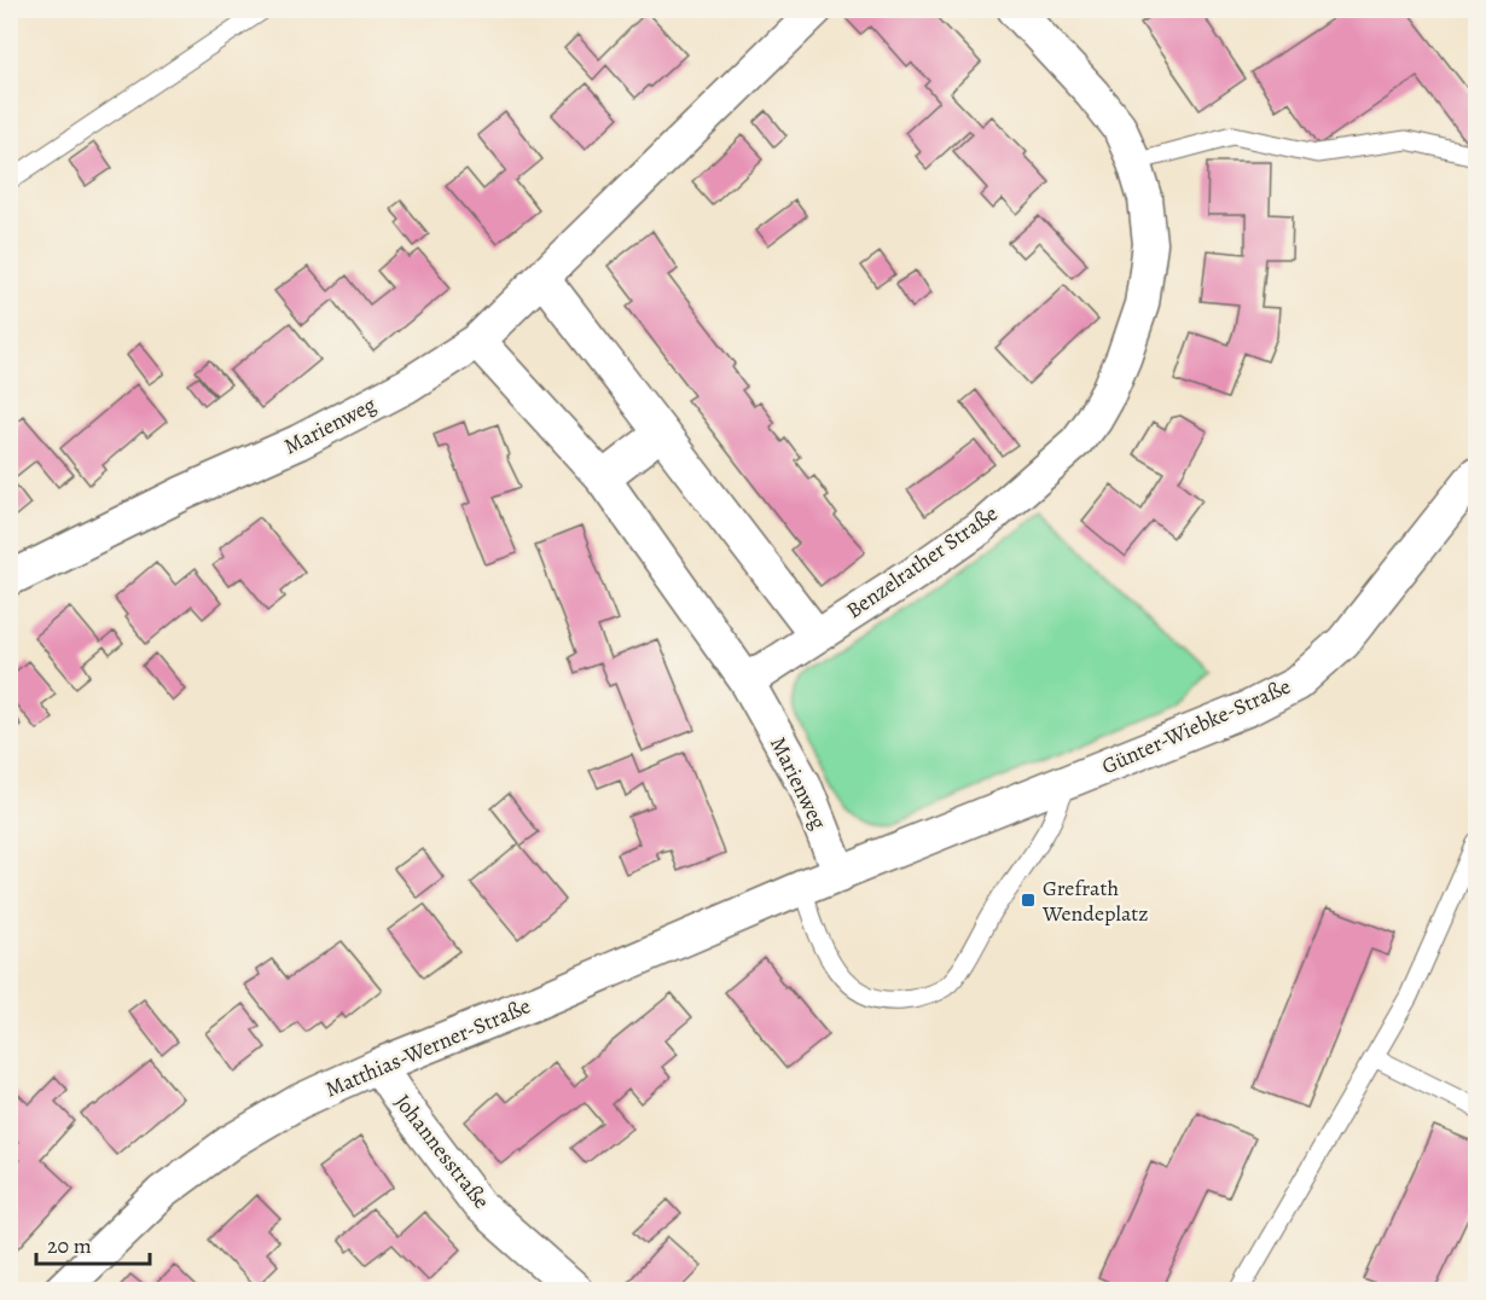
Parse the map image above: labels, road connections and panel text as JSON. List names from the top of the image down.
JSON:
{
  "streets": {
    "street": [
      "Marienweg",
      "Benzelrather Straße",
      "Günter-Wiebke-Straße",
      "Matthias-Werner-Straße",
      "Johannesstraße"
    ]
  },
  "crossings": [
    ["Marienweg", "Benzelrather Straße"],
    ["Marienweg", "Günter-Wiebke-Straße"],
    ["Marienweg", "Matthias-Werner-Straße"],
    ["Günter-Wiebke-Straße", "Matthias-Werner-Straße"],
    ["Matthias-Werner-Straße", "Johannesstraße"]
  ],
  "places": {
    "transit": ["Grefrath Wendeplatz"]
  },
  "scale_bar": "20 m"
}
